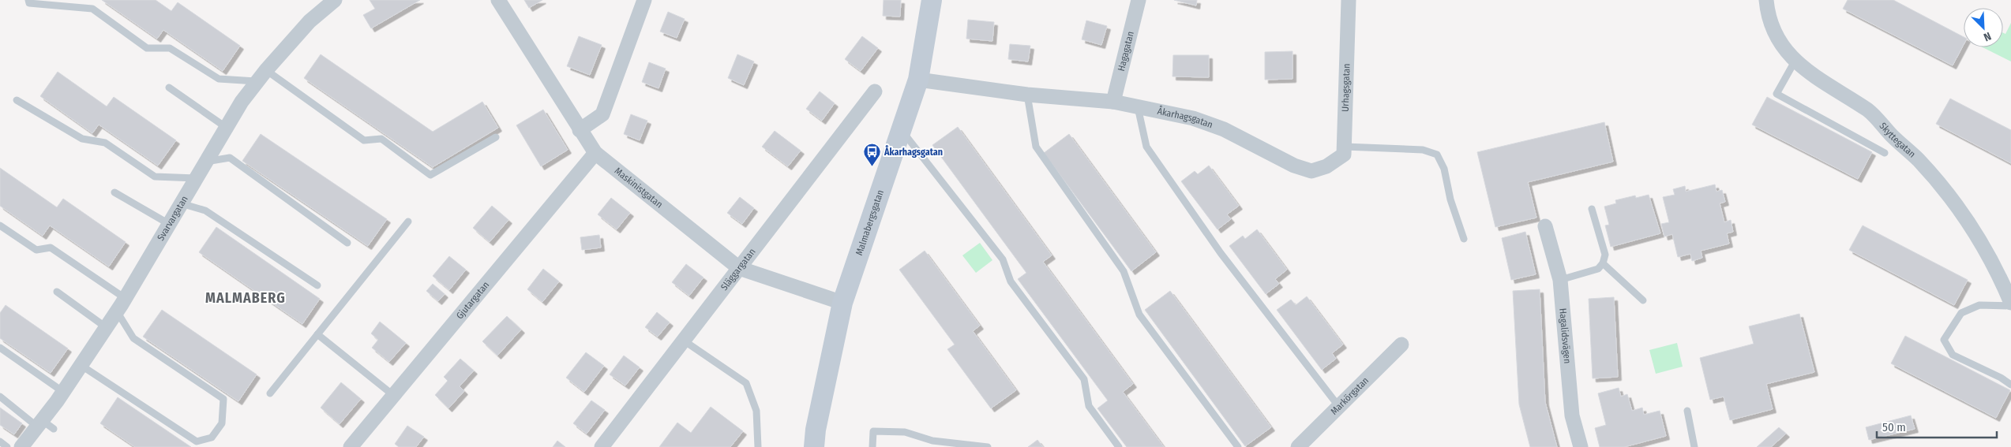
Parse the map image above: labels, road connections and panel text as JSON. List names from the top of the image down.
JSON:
{
  "streets": {
    "main road": ["Malmabergsgatan"],
    "street": [
      "Hagagatan",
      "Urhagsgatan",
      "Åkarhagsgatan",
      "Skyttegatan",
      "Maskinistgatan",
      "Svarvargatan",
      "Släggargatan",
      "Gjutargatan",
      "Hagalidsvägen",
      "Markörgatan"
    ]
  },
  "crossings": [
    ["Hagagatan", "Åkarhagsgatan"],
    ["Urhagsgatan", "Åkarhagsgatan"],
    ["Åkarhagsgatan", "Malmabergsgatan"],
    ["Maskinistgatan", "Malmabergsgatan"],
    ["Maskinistgatan", "Släggargatan"],
    ["Maskinistgatan", "Gjutargatan"]
  ],
  "districts": ["MALMABERG"],
  "places": {
    "bus stop": ["Åkarhagsgatan"]
  },
  "scale_bar": "50 m",
  "north": "bottom right"
}
